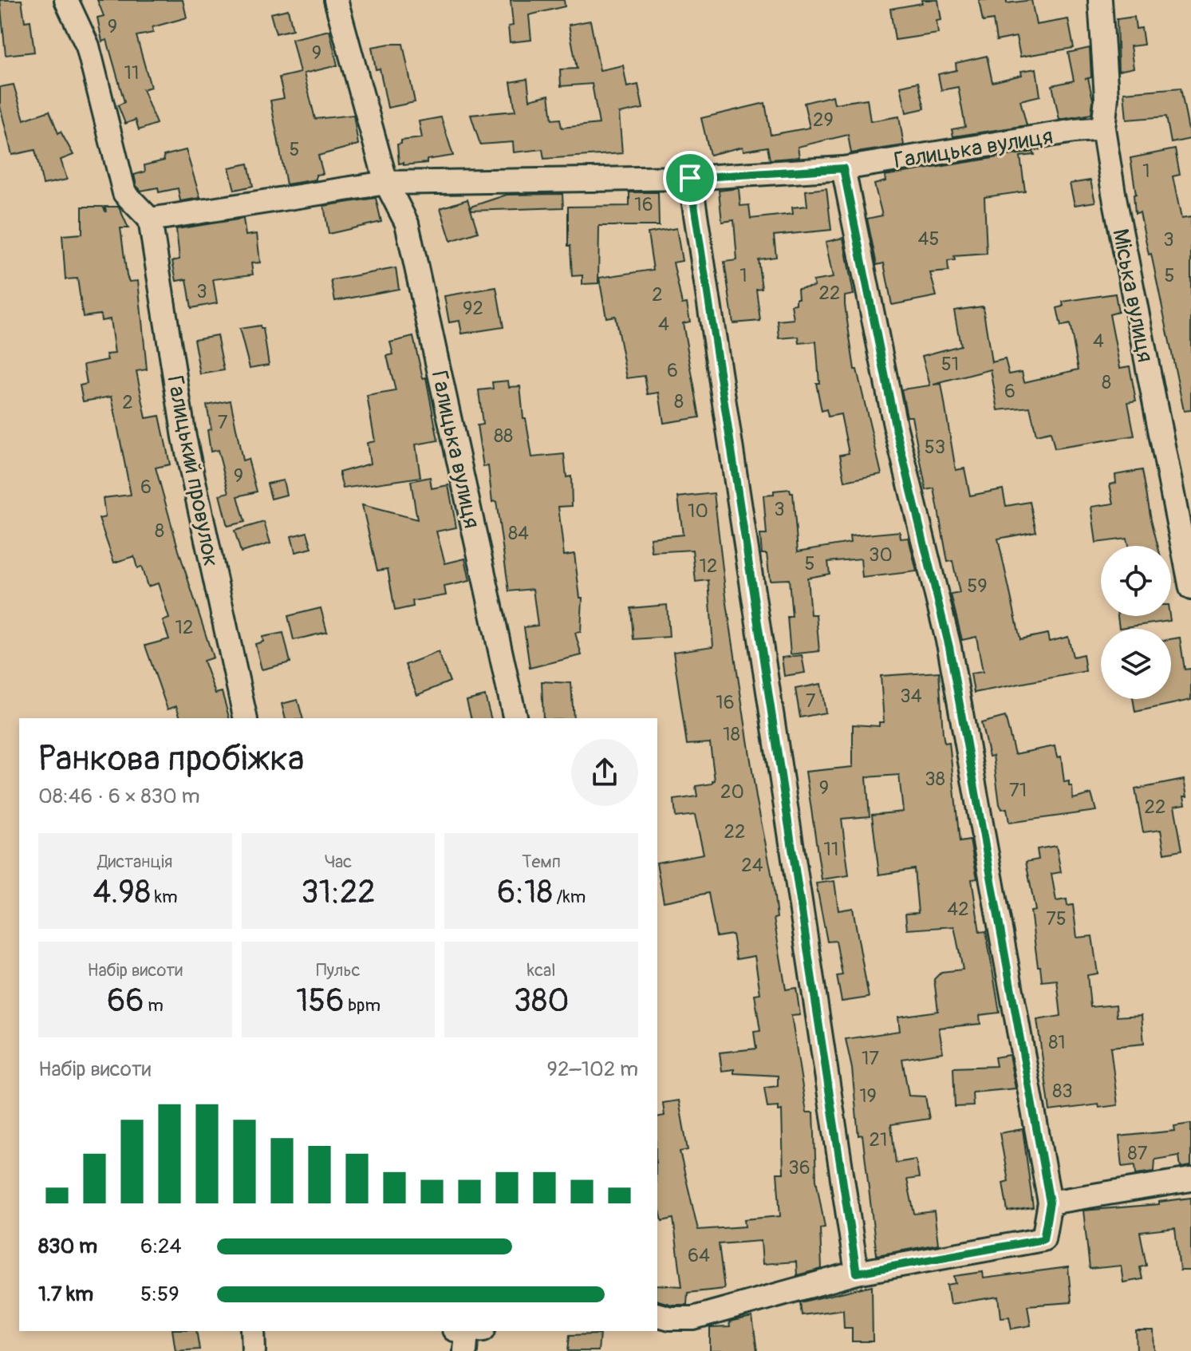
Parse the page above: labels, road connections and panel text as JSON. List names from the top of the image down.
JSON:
{
  "streets": {
    "street": ["Галицька вулиця", "Міська вулиця", "Галицький провулок"]
  },
  "crossings": [
    ["Галицька вулиця", "Міська вулиця"],
    ["Галицька вулиця", "Галицький провулок"]
  ],
  "house_numbers": [
    "9",
    "9",
    "11",
    "29",
    "5",
    "1",
    "16",
    "45",
    "3",
    "1",
    "5",
    "3",
    "22",
    "2",
    "92",
    "4",
    "4",
    "51",
    "6",
    "8",
    "6",
    "8",
    "2",
    "7",
    "88",
    "53",
    "9",
    "6",
    "3",
    "10",
    "8",
    "84",
    "30",
    "5",
    "12",
    "59",
    "12",
    "34",
    "7",
    "16",
    "18",
    "38",
    "9",
    "71",
    "20",
    "22",
    "22",
    "11",
    "24",
    "42",
    "75",
    "81",
    "17",
    "83",
    "19",
    "21",
    "87",
    "36",
    "64"
  ],
  "page": {
    "heading": ["Ранкова пробіжка", "08:46 · 6 × 830 m"],
    "stats": [
      ["Дистанція", "4.98 km"],
      ["Час", "31:22"],
      ["Темп", "6:18 /km"],
      ["Набір висоти", "66 m"],
      ["Пульс", "156 bpm"],
      ["kcal", "380"]
    ],
    "chart": ["Набір висоти", "92–102 m"],
    "list": [
      {
        "name": "830 m",
        "note": "6:24"
      },
      {
        "name": "1.7 km",
        "note": "5:59"
      }
    ]
  }
}
